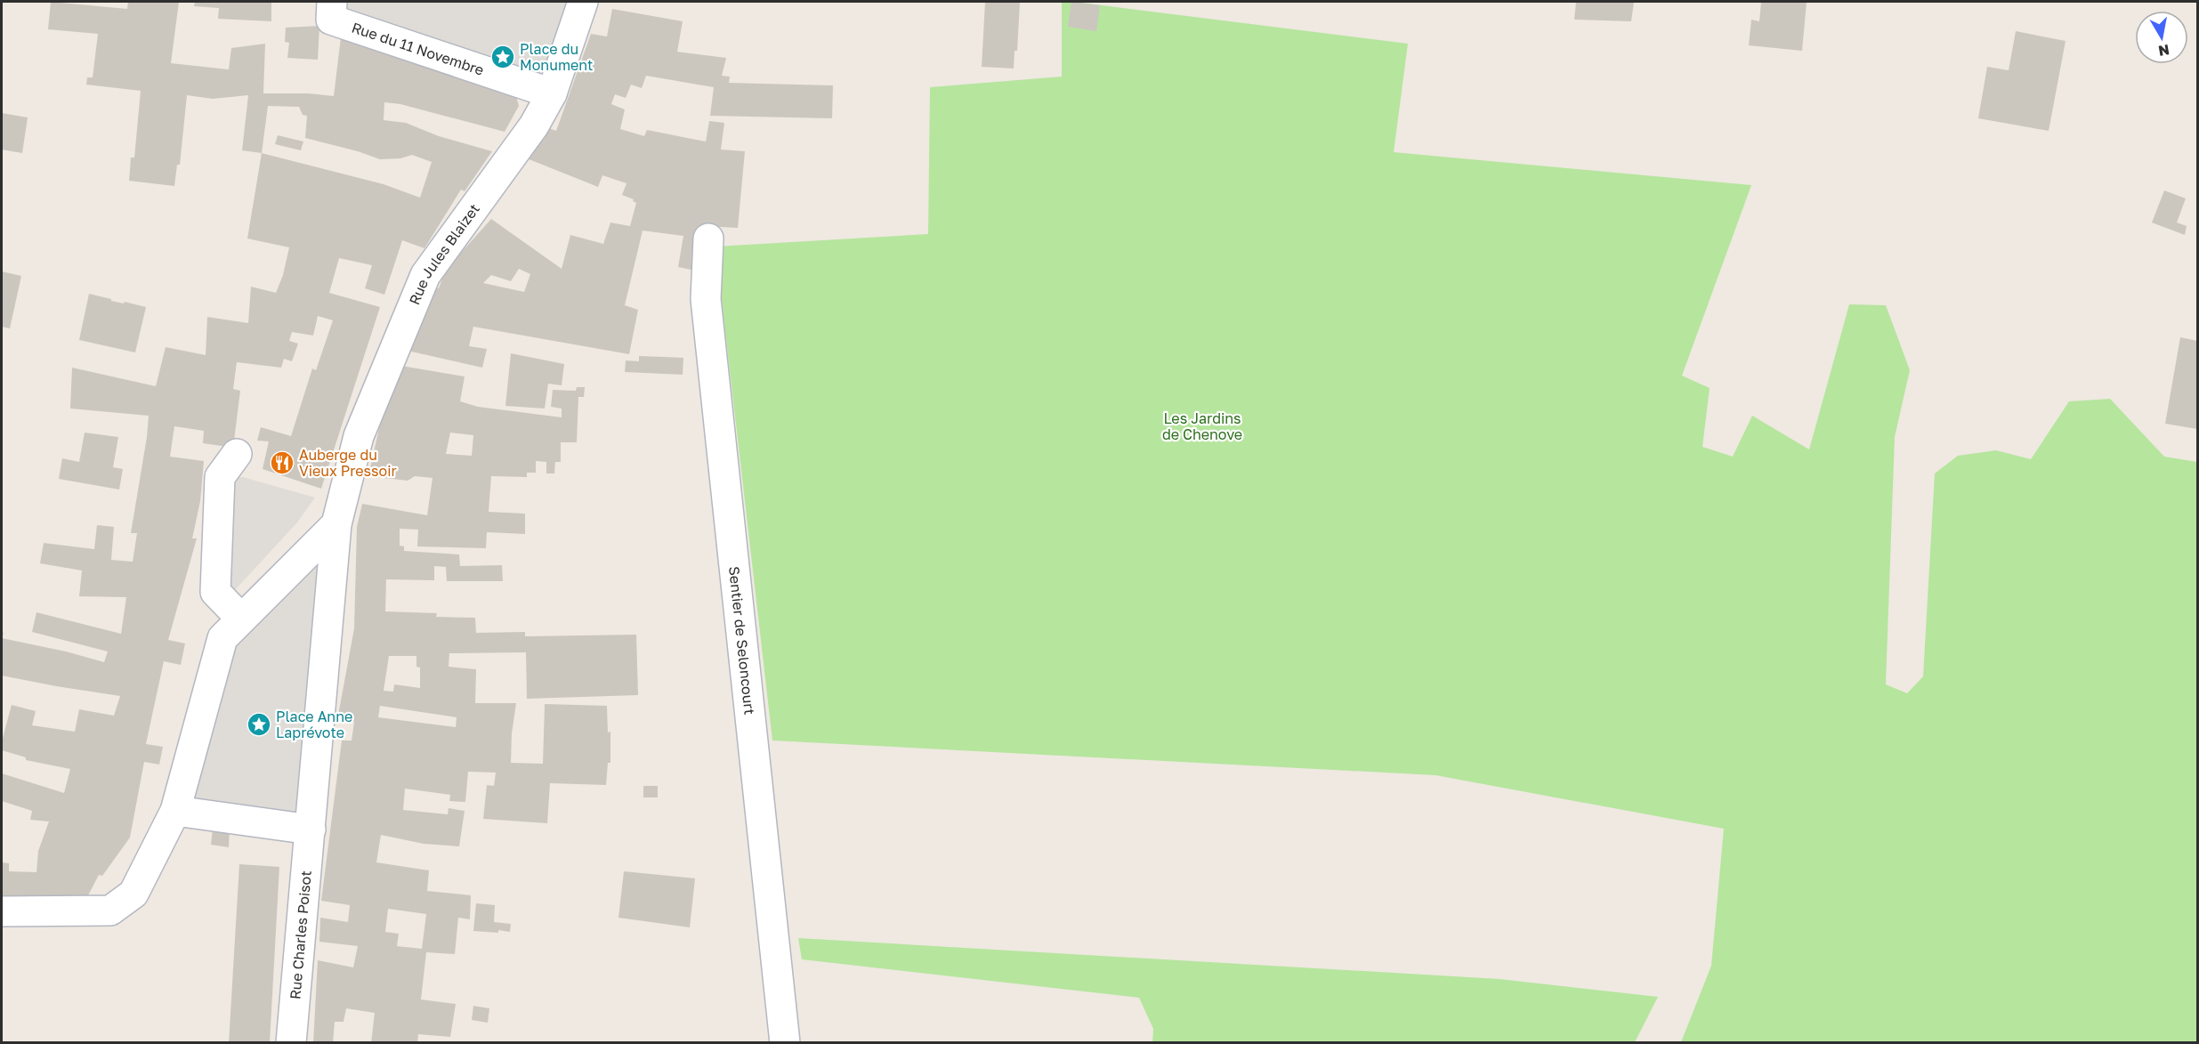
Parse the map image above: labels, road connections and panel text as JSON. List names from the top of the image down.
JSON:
{
  "streets": {
    "street": [
      "Rue du 11 Novembre",
      "Rue Jules Blaizet",
      "Sentier de Seloncourt",
      "Rue Charles Poisot"
    ]
  },
  "crossings": [
    ["Rue du 11 Novembre", "Rue Jules Blaizet"]
  ],
  "parks": ["Les Jardins de Chenove"],
  "places": {
    "place": ["Place du Monument", "Place Anne Laprévote"],
    "restaurant": ["Auberge du Vieux Pressoir"]
  },
  "north": "bottom"
}
